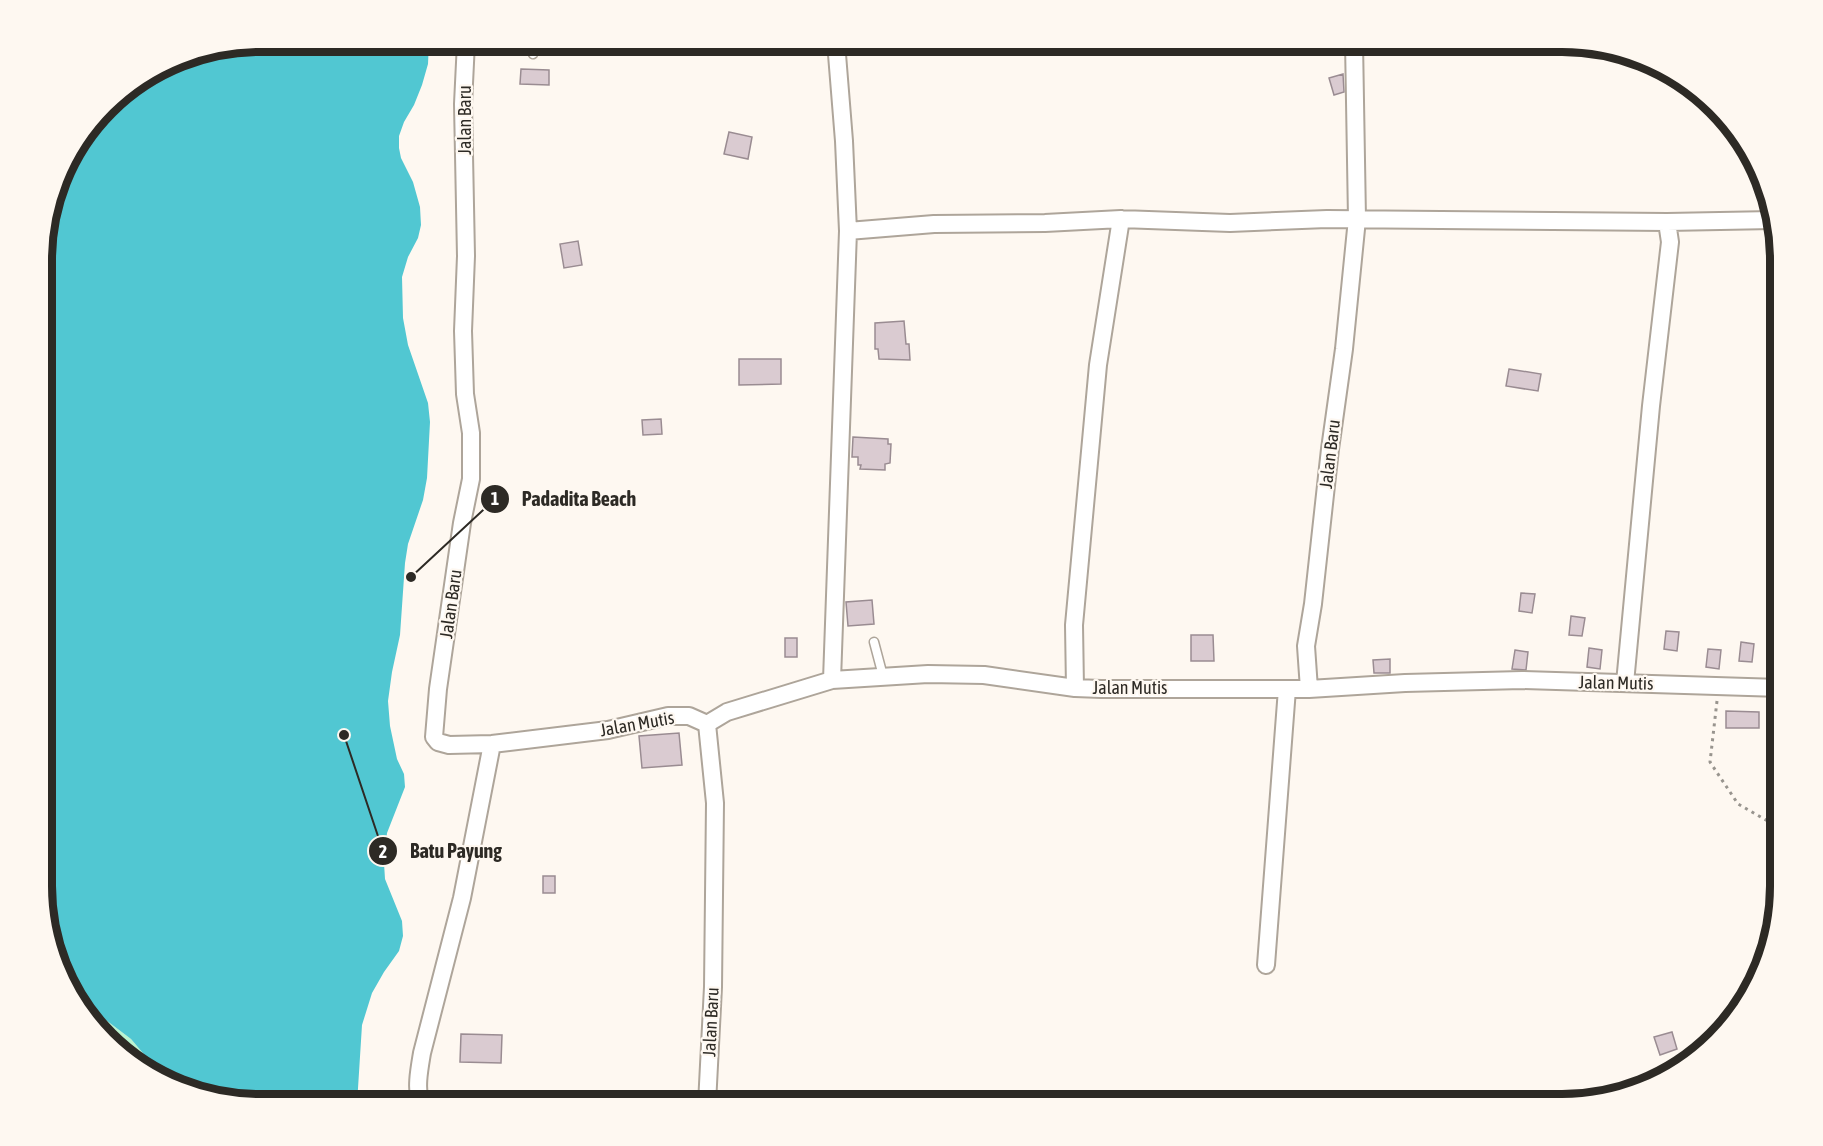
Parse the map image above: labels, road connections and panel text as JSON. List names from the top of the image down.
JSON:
{
  "streets": {
    "street": ["Jalan Baru", "Jalan Mutis"]
  },
  "crossings": [
    ["Jalan Baru", "Jalan Mutis"]
  ],
  "places": ["Padadita Beach", "Batu Payung"]
}
